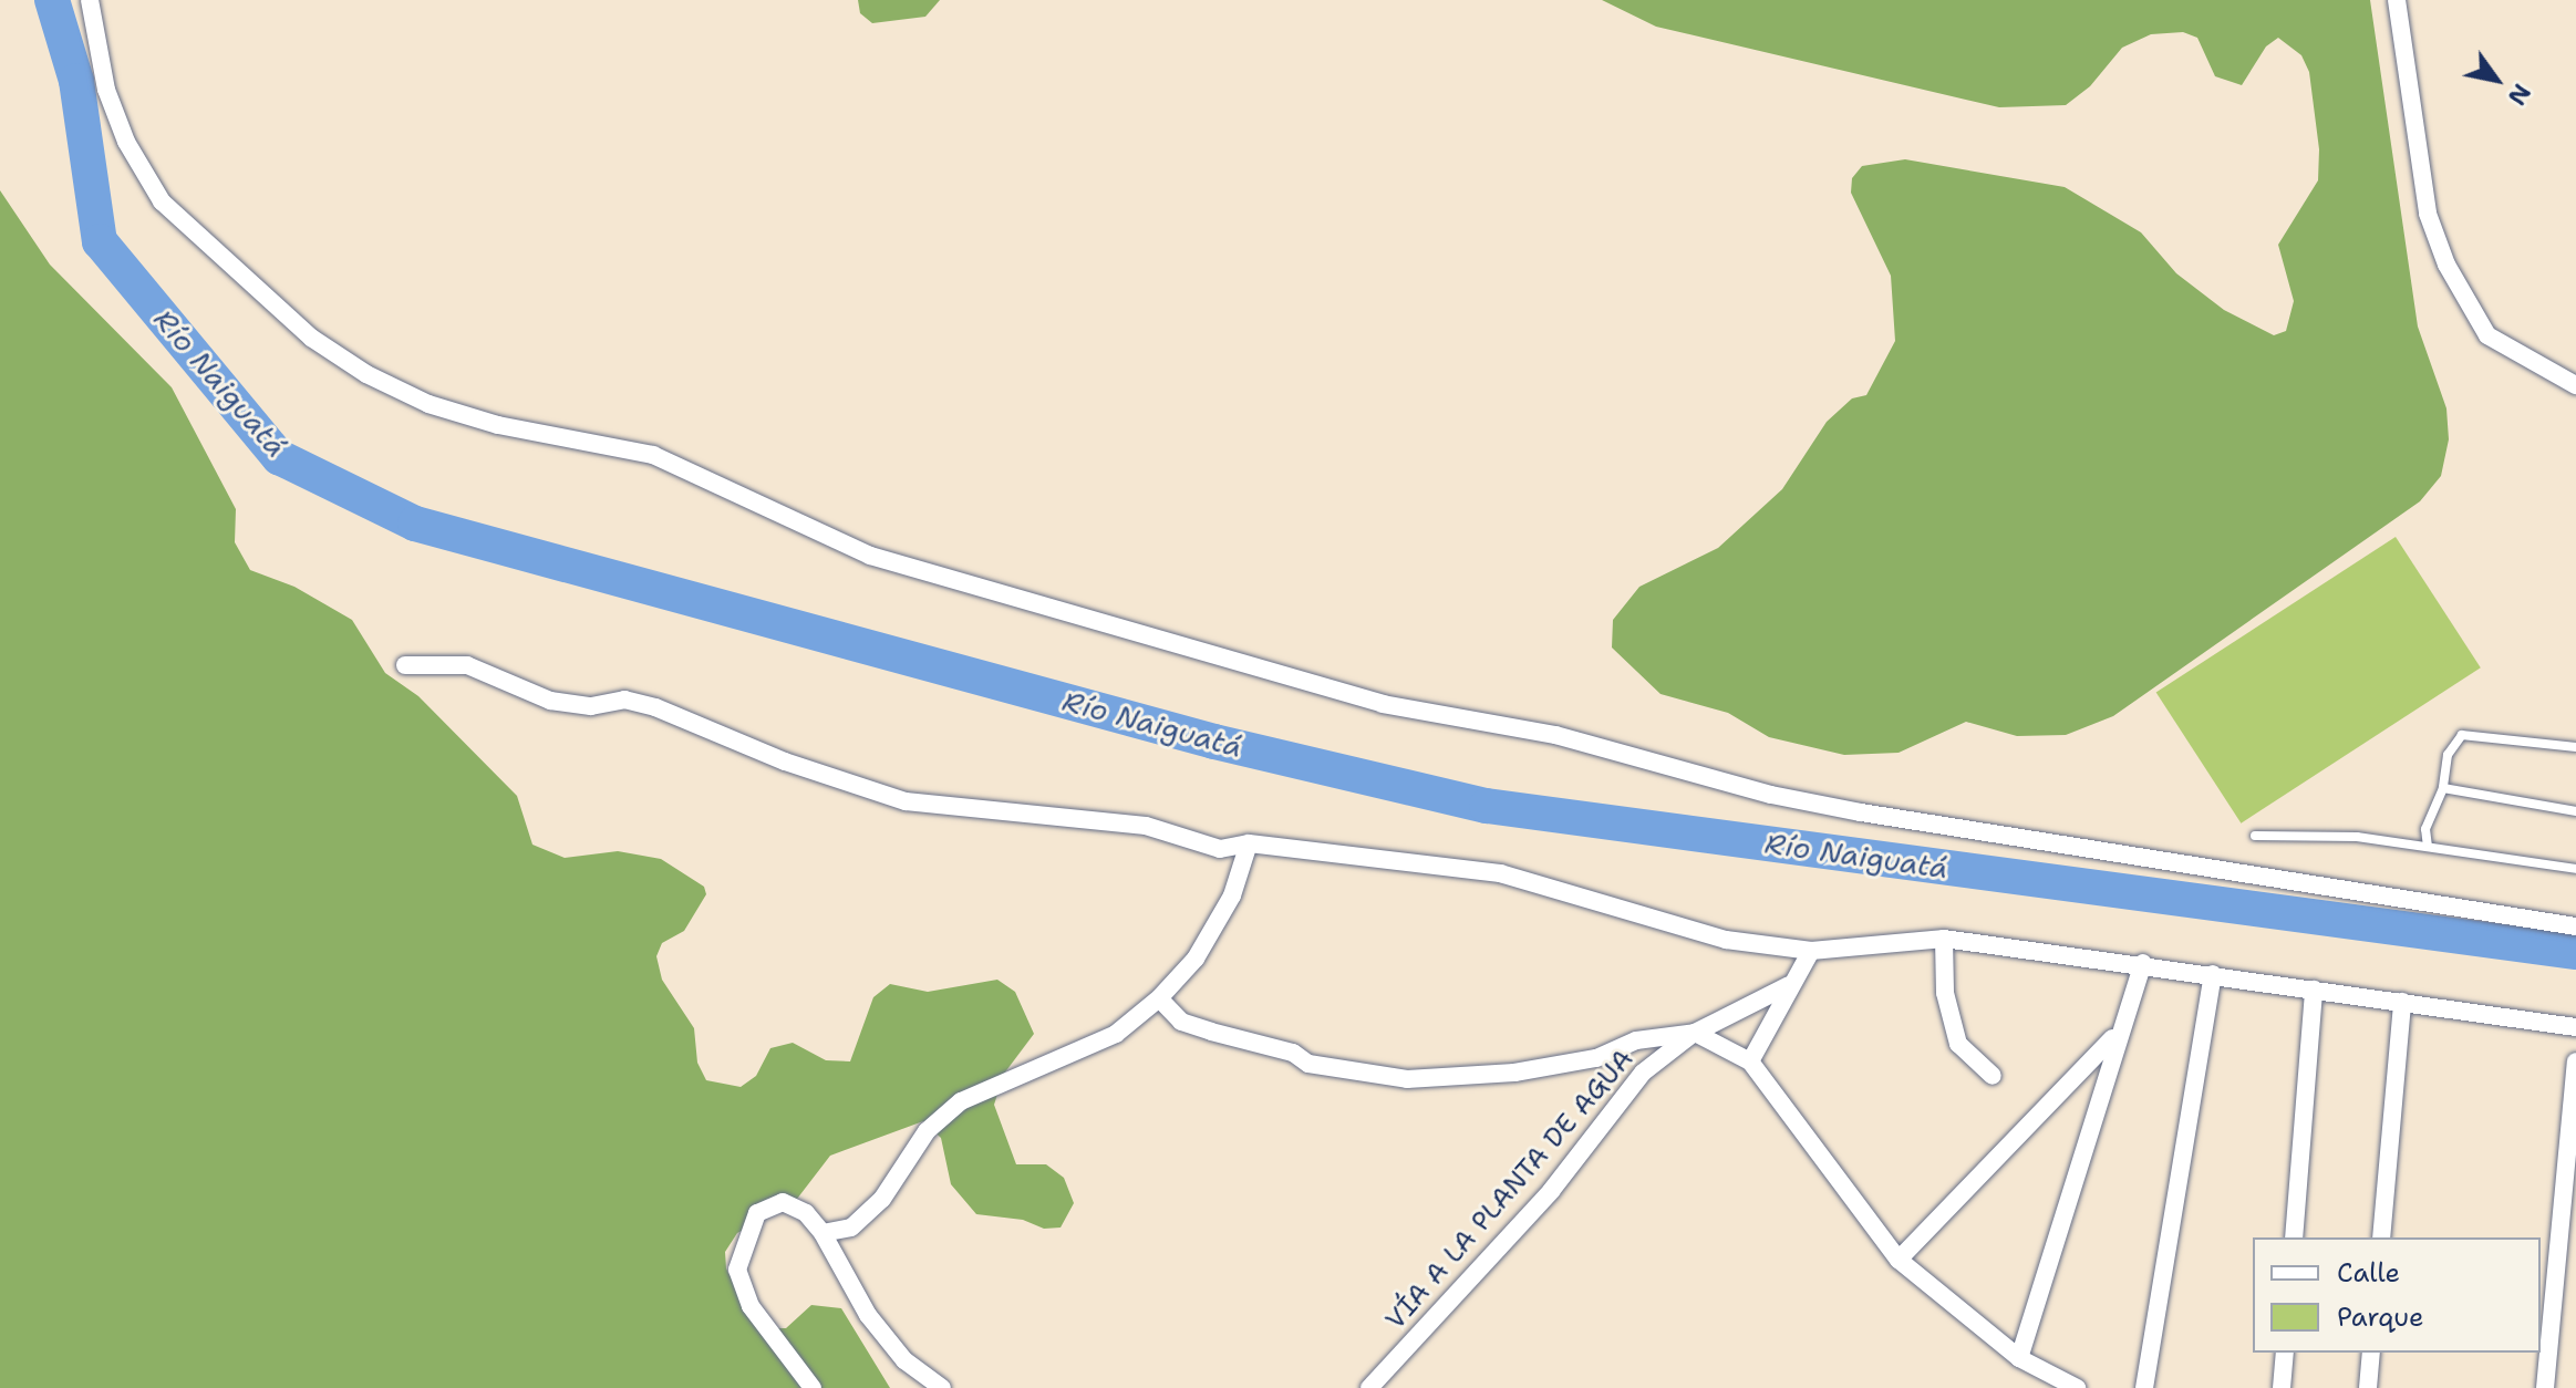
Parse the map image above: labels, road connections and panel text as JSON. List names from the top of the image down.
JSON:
{
  "streets": {
    "street": ["VÍA A LA PLANTA DE AGUA"]
  },
  "water": ["Río Naiguatá"],
  "legend": ["Calle", "Parque"],
  "north": "bottom right"
}
